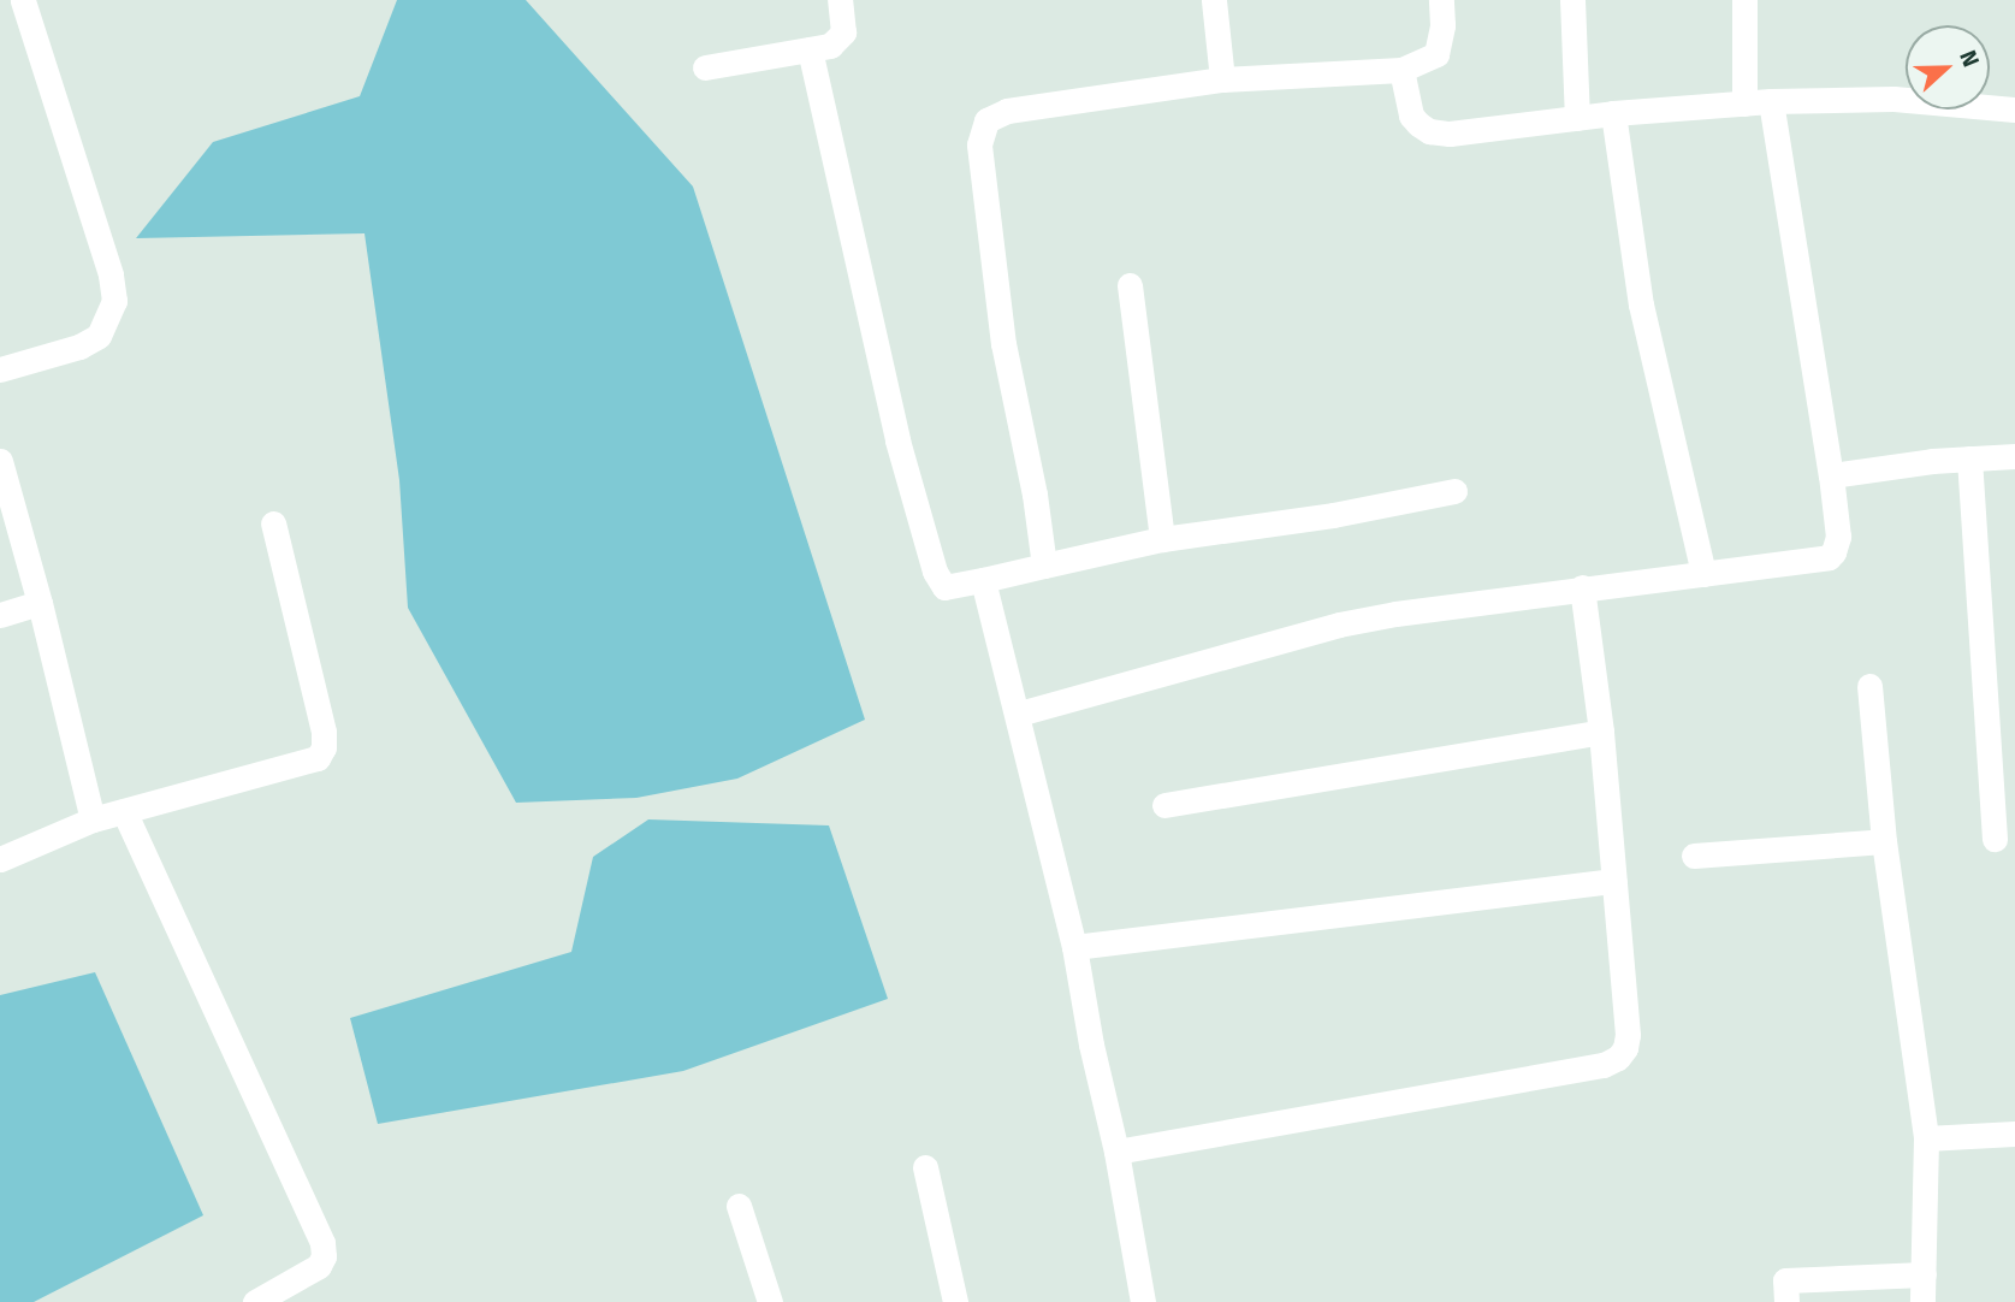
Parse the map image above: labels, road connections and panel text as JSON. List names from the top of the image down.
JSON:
{
  "north": "right"
}
